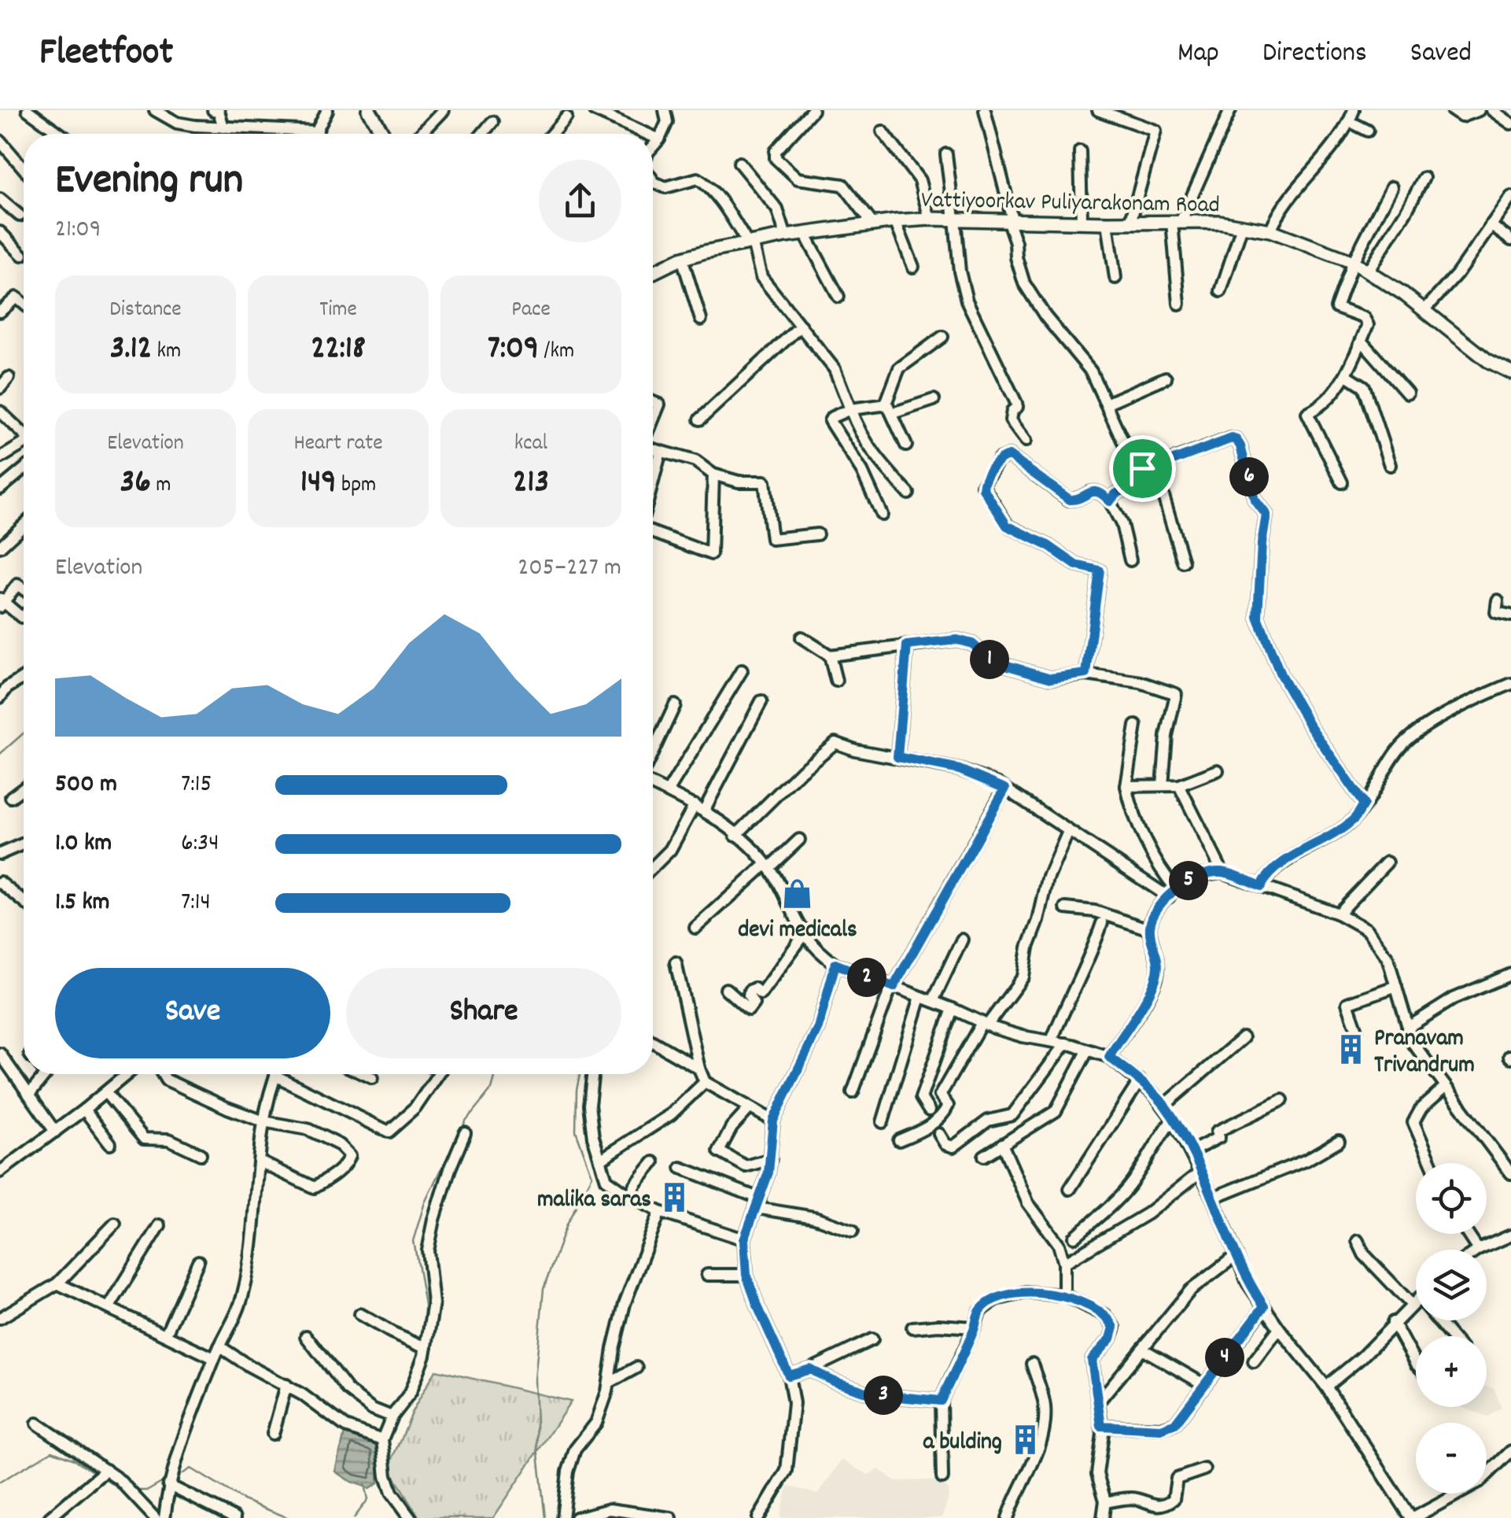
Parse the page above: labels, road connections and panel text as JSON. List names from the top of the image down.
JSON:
{
  "streets": {
    "main road": ["Vattiyoorkav Puliyarakonam Road"]
  },
  "places": {
    "shop": ["devi medicals"],
    "building": ["Pranavam Trivandrum", "malika saras", "a bulding"]
  },
  "page": {
    "header": "Fleetfoot",
    "nav": ["Map", "Directions", "Saved"],
    "heading": ["Evening run", "21:09"],
    "stats": [
      ["Distance", "3.12 km"],
      ["Time", "22:18"],
      ["Pace", "7:09 /km"],
      ["Elevation", "36 m"],
      ["Heart rate", "149 bpm"],
      ["kcal", "213"]
    ],
    "pins": [
      "6",
      "1",
      "5",
      "2",
      "4",
      "3"
    ],
    "chart": ["Elevation", "205–227 m"],
    "list": [
      {
        "name": "500 m",
        "note": "7:15"
      },
      {
        "name": "1.0 km",
        "note": "6:34"
      },
      {
        "name": "1.5 km",
        "note": "7:14"
      }
    ],
    "buttons": ["Save", "Share"],
    "map_buttons": ["+", "−"]
  }
}
